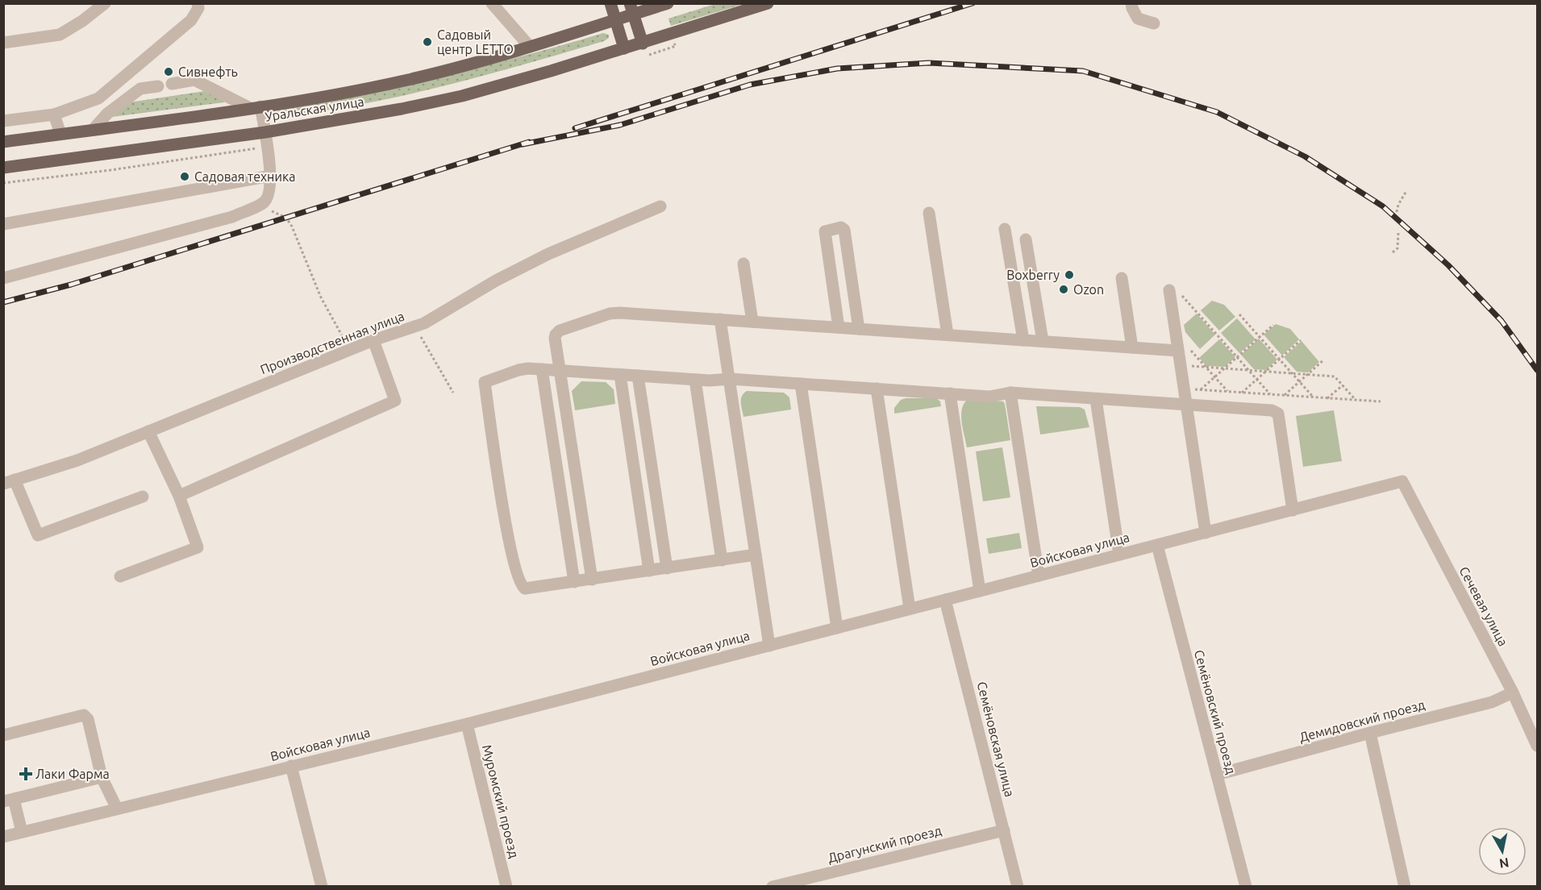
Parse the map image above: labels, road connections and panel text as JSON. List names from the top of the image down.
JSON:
{
  "streets": {
    "main road": ["Уральская улица"],
    "street": [
      "Производственная улица",
      "Войсковая улица",
      "Сечевая улица",
      "Семёновский проезд",
      "Демидовский проезд",
      "Семёновская улица",
      "Муромский проезд",
      "Драгунский проезд"
    ]
  },
  "crossings": [
    ["Войсковая улица", "Сечевая улица"],
    ["Войсковая улица", "Семёновский проезд"],
    ["Войсковая улица", "Семёновская улица"],
    ["Войсковая улица", "Муромский проезд"],
    ["Сечевая улица", "Демидовский проезд"],
    ["Семёновский проезд", "Демидовский проезд"],
    ["Семёновская улица", "Драгунский проезд"]
  ],
  "places": {
    "other": [
      "Садовый центр LETTO",
      "Сивнефть",
      "Садовая техника",
      "Boxberry",
      "Ozon"
    ],
    "health": ["Лаки Фарма"]
  },
  "north": "bottom"
}
